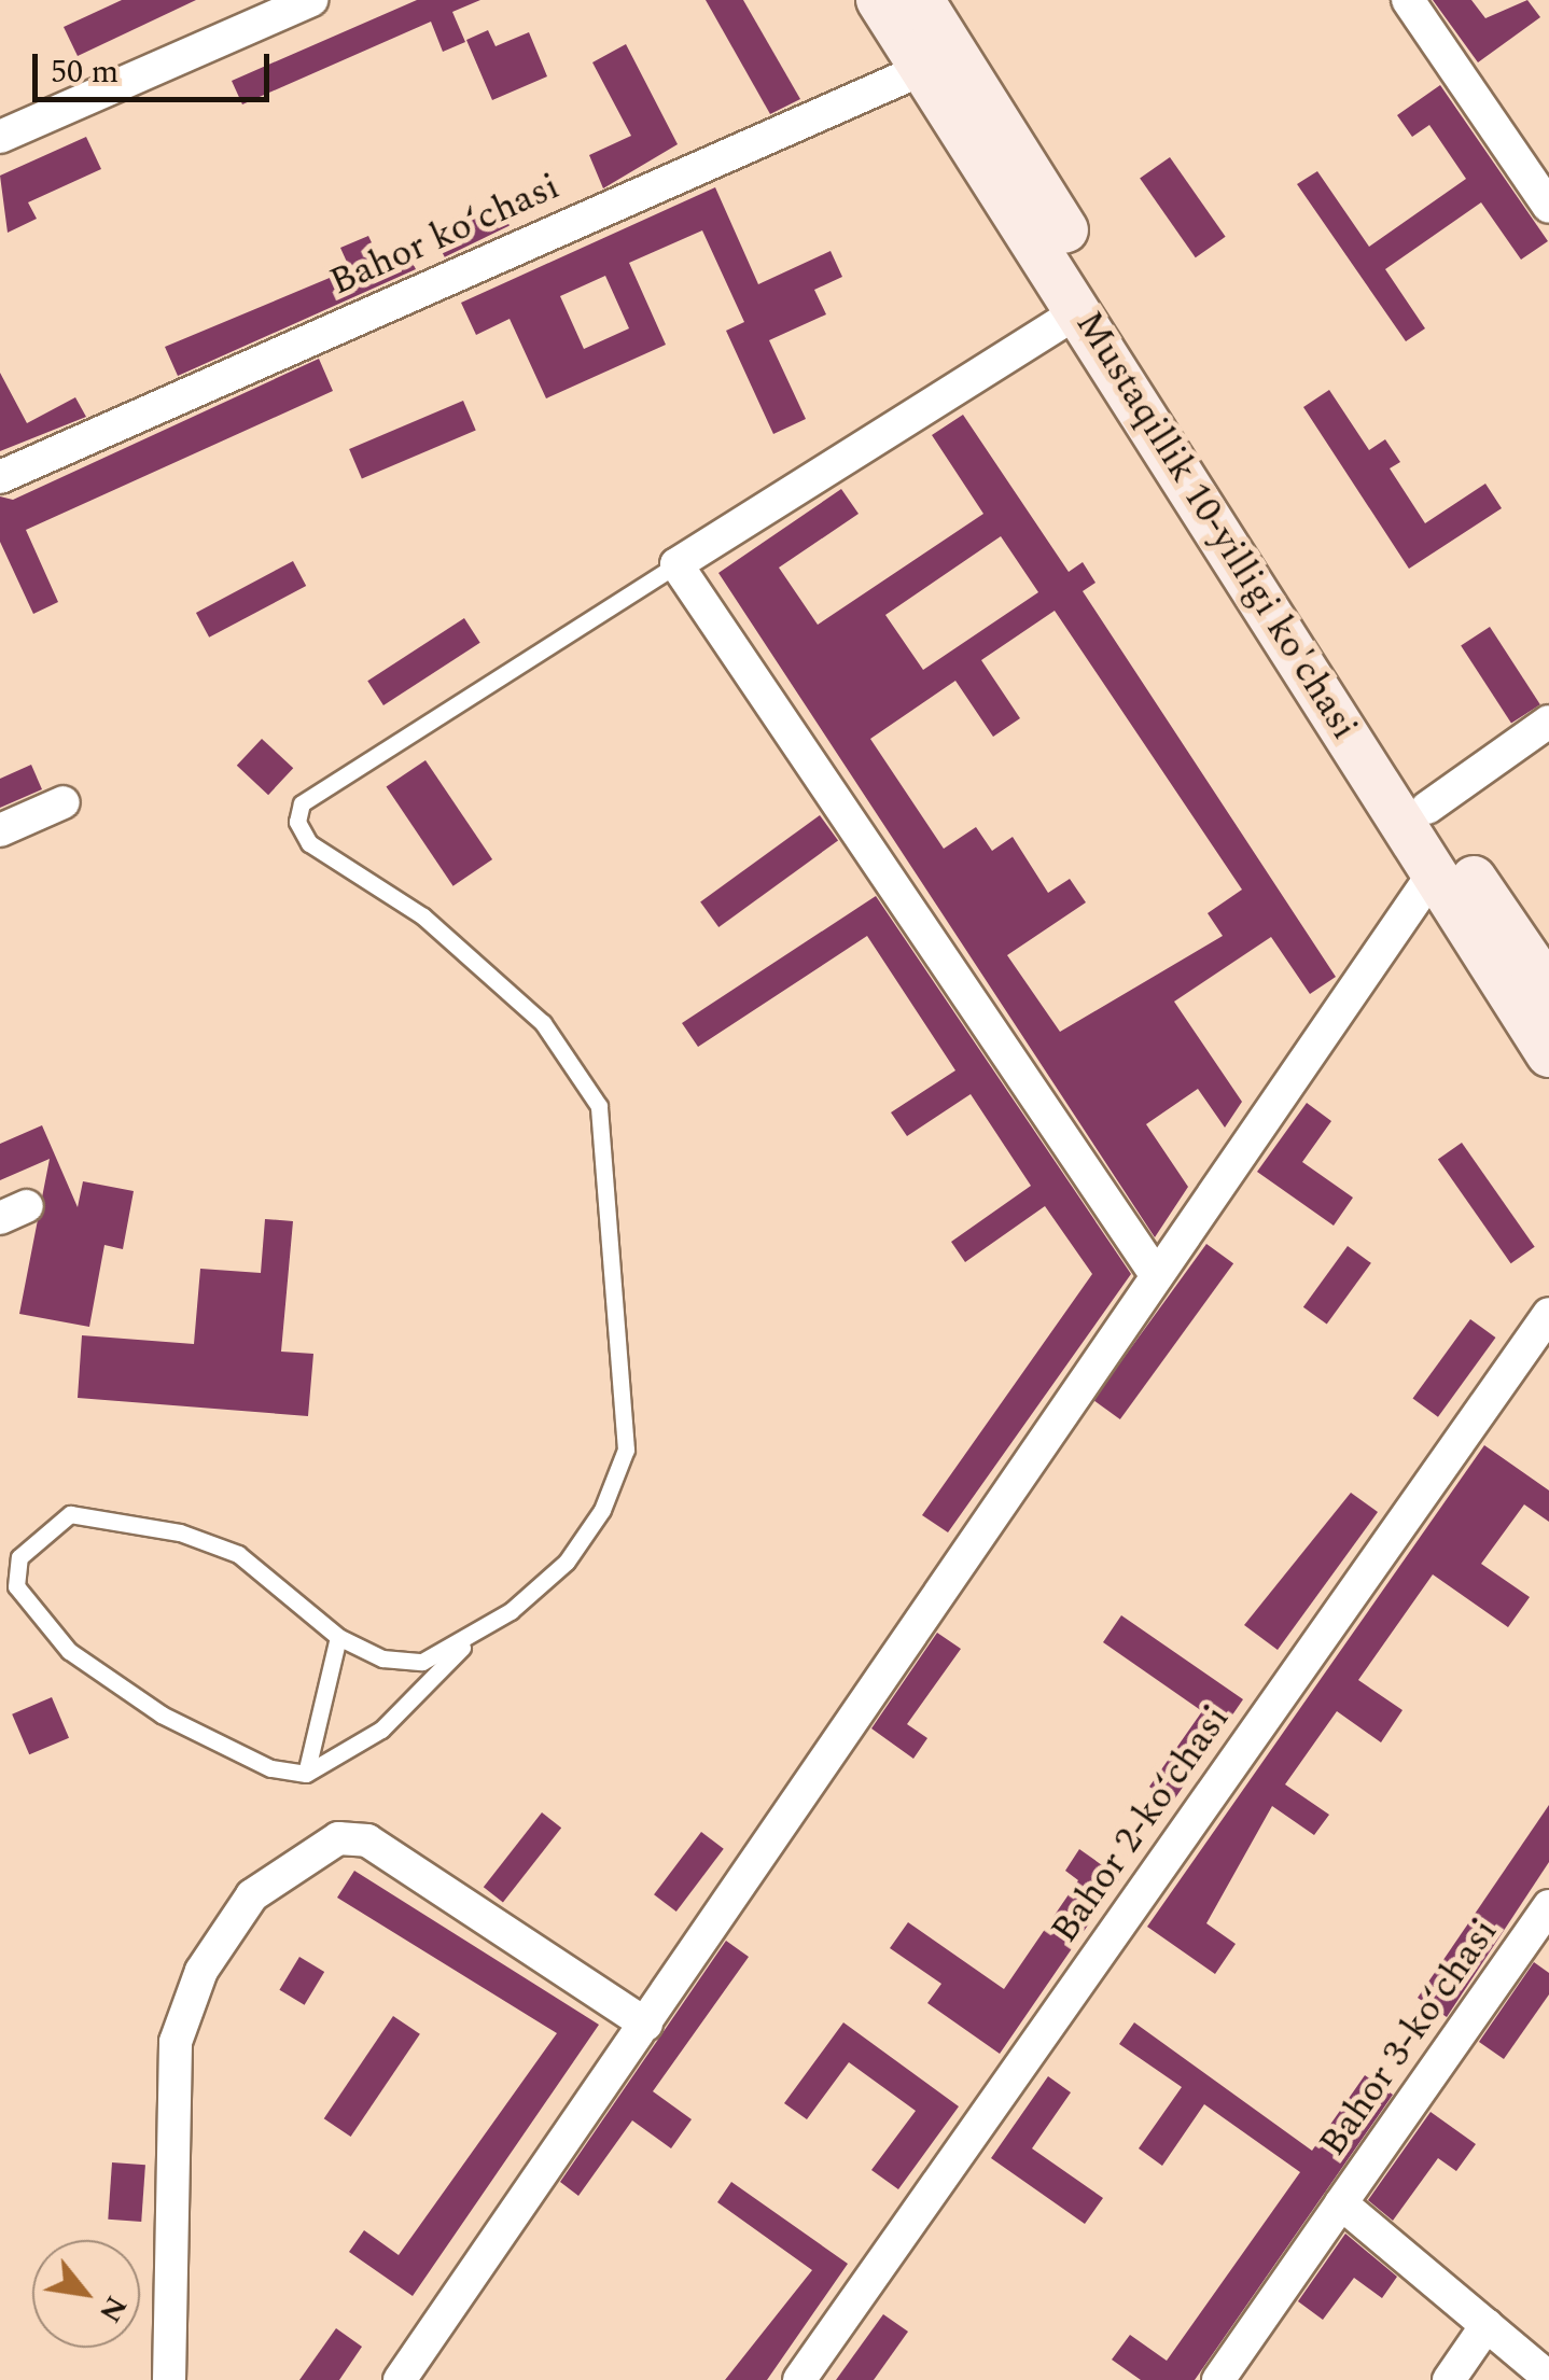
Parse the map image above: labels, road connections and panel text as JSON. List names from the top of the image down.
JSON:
{
  "streets": {
    "main road": ["Mustaqillik 10-yilligi ko'chasi"],
    "street": ["Bahor koʻchasi", "Bahor 2-koʻchasi", "Bahor 3-koʻchasi"]
  },
  "crossings": [
    ["Bahor koʻchasi", "Mustaqillik 10-yilligi ko'chasi"]
  ],
  "scale_bar": "50 m",
  "north": "bottom right"
}
